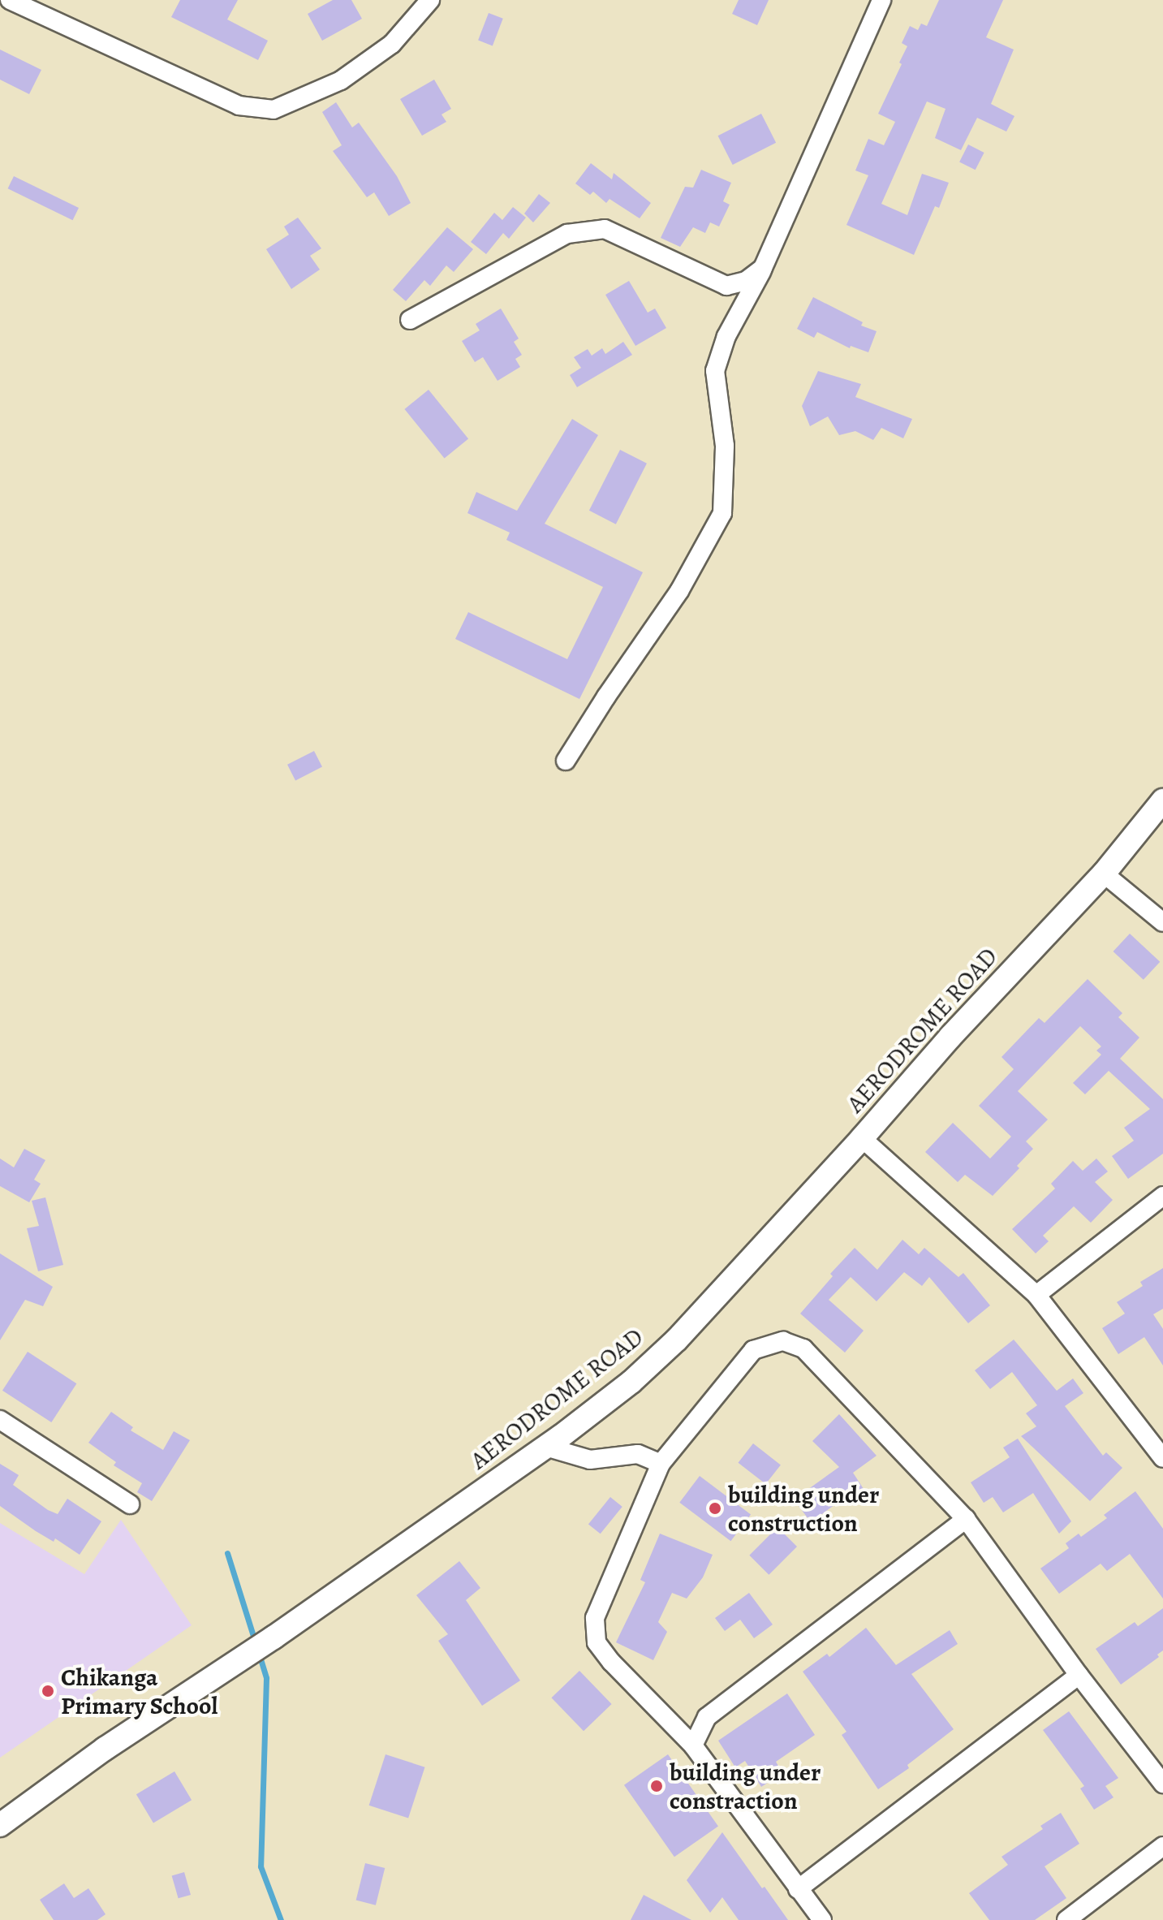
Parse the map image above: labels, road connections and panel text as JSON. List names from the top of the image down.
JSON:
{
  "streets": {
    "street": ["AERODROME ROAD"]
  },
  "places": ["building under construction", "Chikanga Primary School", "building under constraction"]
}
